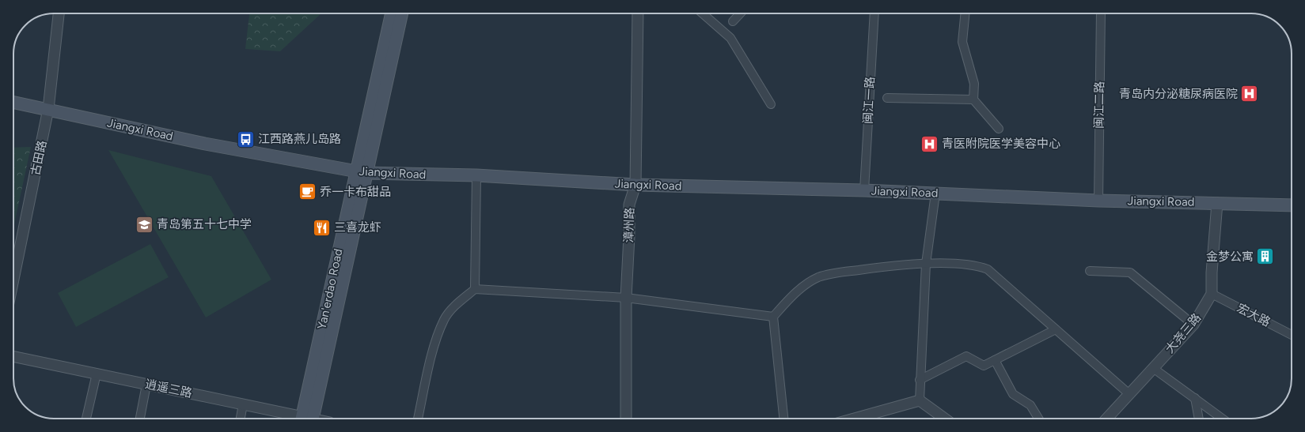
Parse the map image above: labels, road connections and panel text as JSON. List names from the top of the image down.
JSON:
{
  "streets": {
    "main road": ["Jiangxi Road", "Yan'erdao Road"],
    "street": [
      "闽江一路",
      "闽江二路",
      "古田路",
      "漳州路",
      "宏大路",
      "大尧三路",
      "逍遥三路"
    ]
  },
  "crossings": [
    ["闽江一路", "Jiangxi Road"],
    ["闽江二路", "Jiangxi Road"],
    ["Jiangxi Road", "古田路"],
    ["Jiangxi Road", "漳州路"],
    ["Jiangxi Road", "Yan'erdao Road"],
    ["Jiangxi Road", "大尧三路"],
    ["宏大路", "大尧三路"]
  ],
  "places": {
    "hospital": ["青岛内分泌糖尿病医院", "青医附院医学美容中心"],
    "bus stop": ["江西路燕儿岛路"],
    "cafe": ["乔一卡布甜品"],
    "school or university": ["青岛第五十七中学"],
    "restaurant": ["三喜龙虾"],
    "building": ["金梦公寓"]
  }
}
